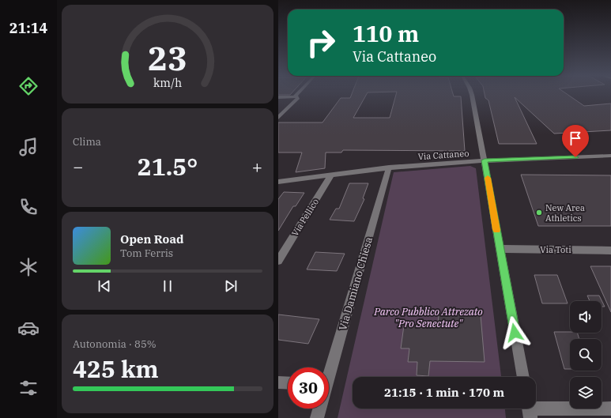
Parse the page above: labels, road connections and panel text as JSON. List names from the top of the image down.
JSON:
{
  "streets": {
    "street": [
      "Via Cattaneo",
      "Via Pellico",
      "Via Toti",
      "Via Damiano Chiesa"
    ]
  },
  "crossings": [
    ["Via Cattaneo", "Via Pellico"],
    ["Via Cattaneo", "Via Damiano Chiesa"]
  ],
  "parks": ["Parco Pubblico Attrezato \"Pro Senectute\""],
  "places": ["New Area Athletics"],
  "page": {
    "tabs": "21:14",
    "turn": ["110 m", "Via Cattaneo"],
    "tile": [
      "Clima",
      ["Autonomia · 85%", "425 km"]
    ],
    "heat": ["−", "21.5°", "+"],
    "song": ["Open Road", "Tom Ferris"],
    "limit": "30",
    "trip": "21:15 · 1 min · 170 m",
    "gauge": ["23", "km/h"]
  }
}
